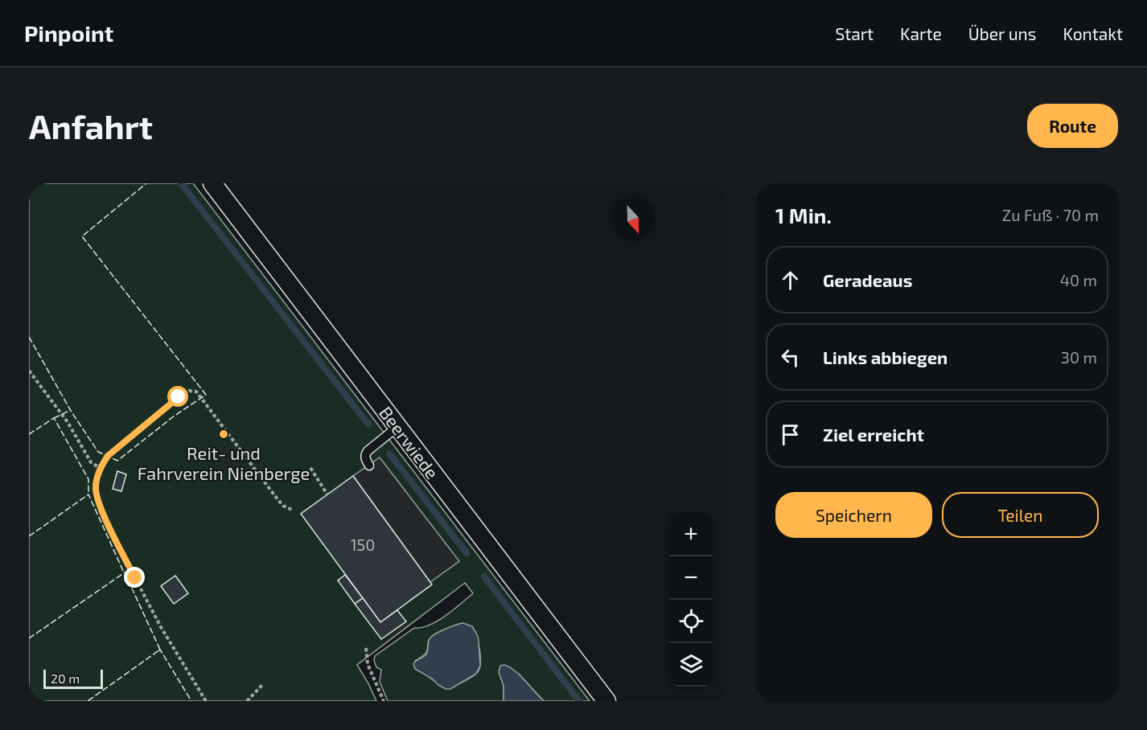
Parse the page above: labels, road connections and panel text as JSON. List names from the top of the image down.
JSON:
{
  "streets": {
    "street": ["Beerwiede"]
  },
  "places": ["Reit- und Fahrverein Nienberge"],
  "house_numbers": ["150"],
  "scale_bar": "20 m",
  "north": "bottom",
  "page": {
    "header": "Pinpoint",
    "nav": [
      "Start",
      "Karte",
      "Über uns",
      "Kontakt"
    ],
    "buttons": [
      "Route",
      ["Speichern", "Teilen"]
    ],
    "title": "Anfahrt",
    "heading": ["1 Min.", "Zu Fuß · 70 m"],
    "list": [
      ["Geradeaus", "40 m"],
      ["Links abbiegen", "30 m"],
      "Ziel erreicht"
    ],
    "map_buttons": ["+", "−"],
    "scale": "20 m"
  }
}
